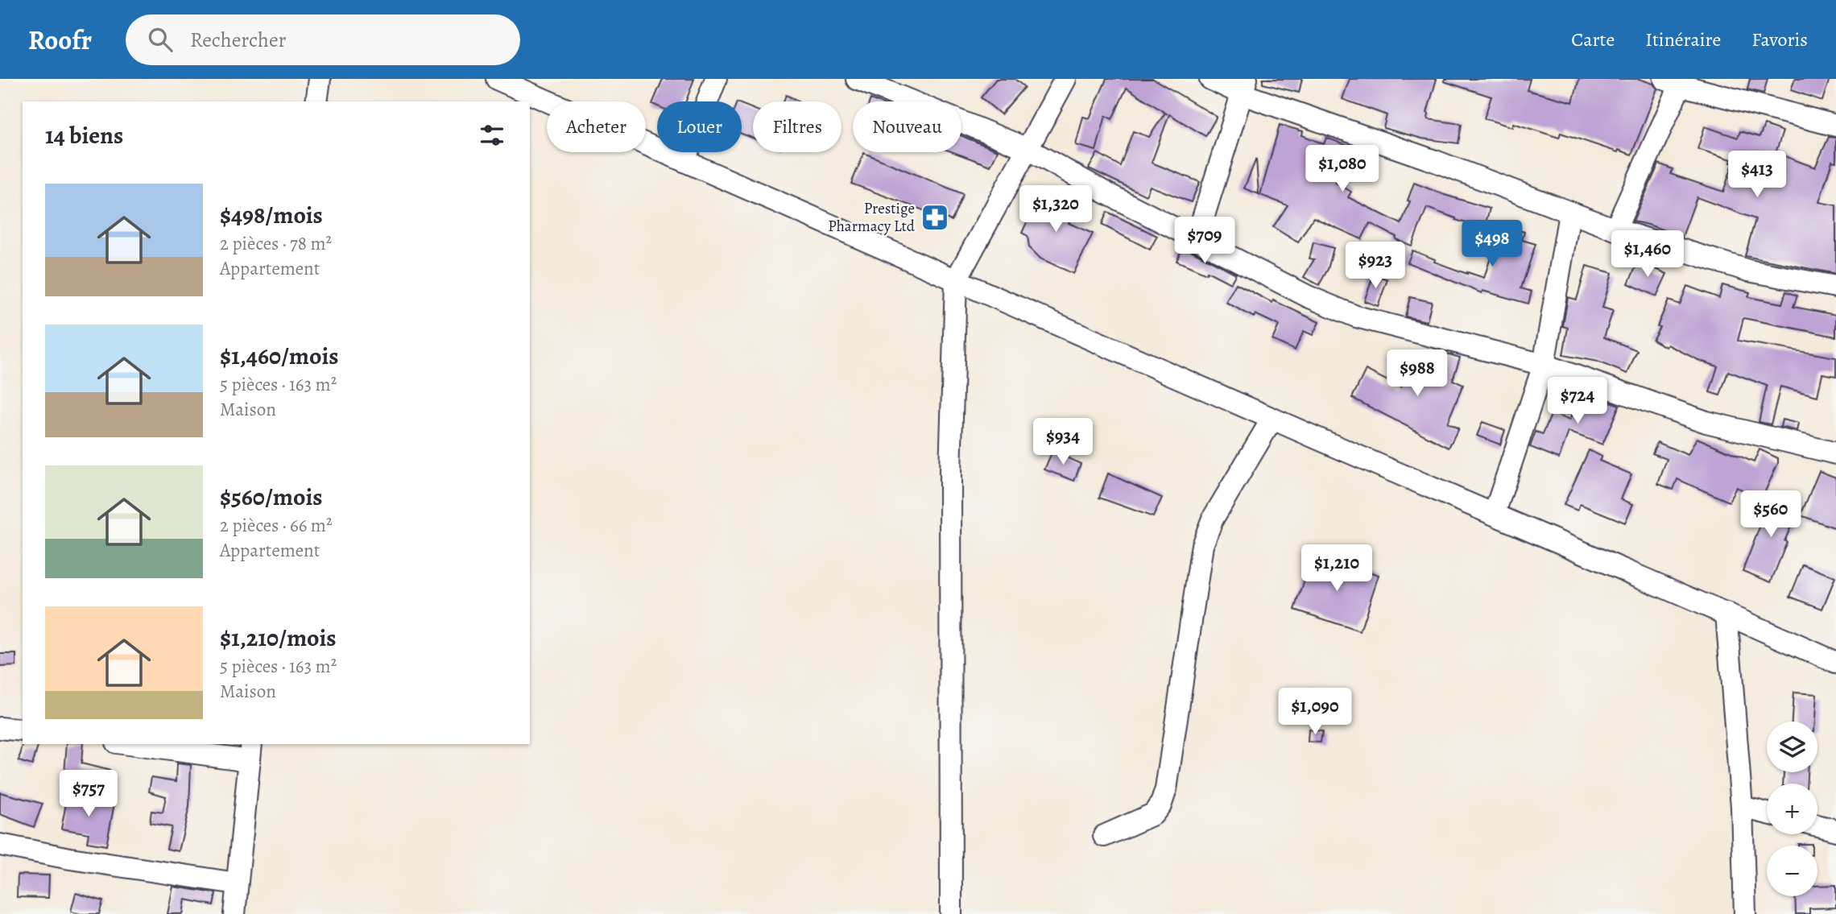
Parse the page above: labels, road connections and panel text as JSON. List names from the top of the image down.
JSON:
{
  "places": {
    "pharmacy": ["Prestige Pharmacy Ltd"]
  },
  "page": {
    "header": "Roofr",
    "search": "Rechercher",
    "nav": ["Carte", "Itinéraire", "Favoris"],
    "chip": [
      "Acheter",
      "Louer",
      "Filtres",
      "Nouveau"
    ],
    "heading": "14 biens",
    "price": [
      "$1,080",
      "$413",
      "$1,320",
      "$709",
      "$498",
      "$1,460",
      "$923",
      "$988",
      "$724",
      "$934",
      "$560",
      "$1,210",
      "$1,090",
      "$757"
    ],
    "list": [
      {
        "name": "$498/mois",
        "note": "2 pièces · 78 m² · Appartement"
      },
      {
        "name": "$1,460/mois",
        "note": "5 pièces · 163 m² · Maison"
      },
      {
        "name": "$560/mois",
        "note": "2 pièces · 66 m² · Appartement"
      },
      {
        "name": "$1,210/mois",
        "note": "5 pièces · 163 m² · Maison"
      }
    ],
    "map_buttons": ["+", "−"]
  }
}
